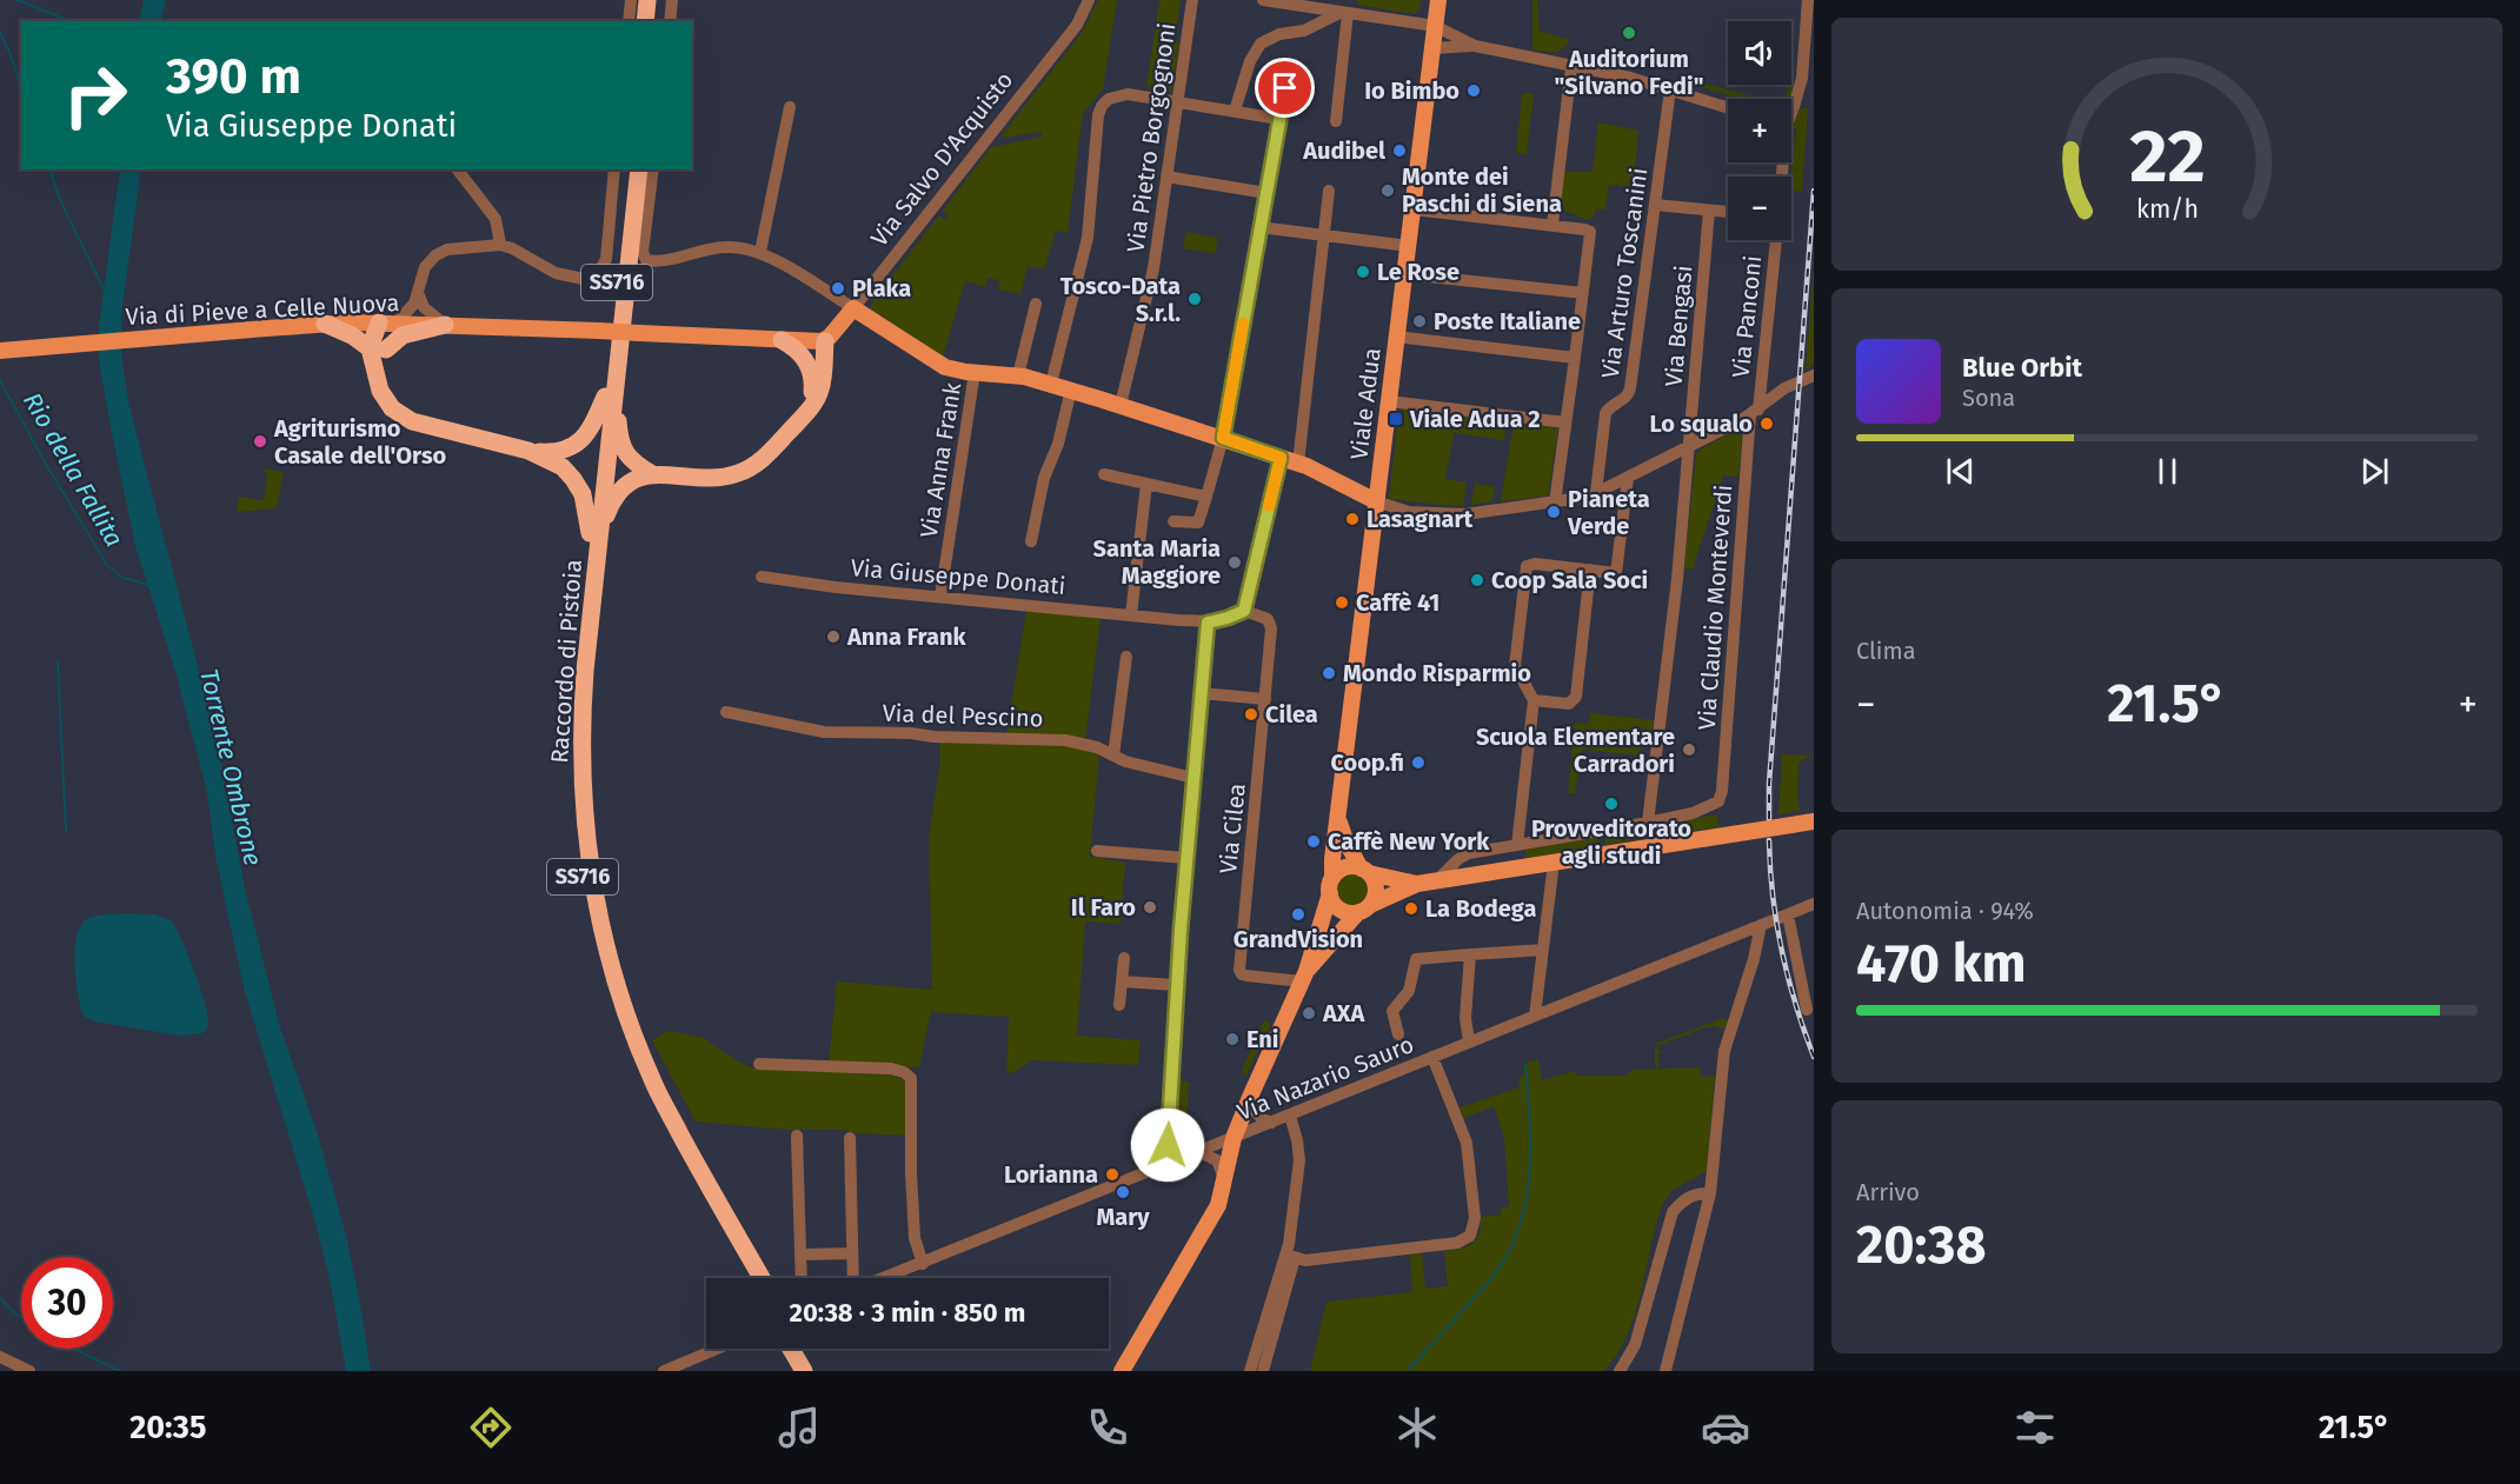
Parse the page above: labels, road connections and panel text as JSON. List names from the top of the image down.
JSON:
{
  "streets": {
    "highway": ["SS716", "Raccordo di Pistoia"],
    "main road": ["Via Salvo D'Acquisto", "Via di Pieve a Celle Nuova", "Viale Adua"],
    "street": [
      "Via Pietro Borgognoni",
      "Via Arturo Toscanini",
      "Via Panconi",
      "Via Bengasi",
      "Via Anna Frank",
      "Via Giuseppe Donati",
      "Via Claudio Monteverdi",
      "Via del Pescino",
      "Via Cilea",
      "Via Nazario Sauro"
    ]
  },
  "crossings": [
    ["Via Salvo D'Acquisto", "Via di Pieve a Celle Nuova"],
    ["Via Panconi", "Via Claudio Monteverdi"],
    ["Via Bengasi", "Via Claudio Monteverdi"],
    ["Viale Adua", "Via Cilea"],
    ["Via Anna Frank", "Via Giuseppe Donati"],
    ["Via Giuseppe Donati", "Via Cilea"]
  ],
  "water": ["Rio della Fallita", "Torrente Ombrone"],
  "places": {
    "other": [
      "Auditorium \"Silvano Fedi\"",
      "Io Bimbo",
      "Audibel",
      "Monte dei Paschi di Siena",
      "Le Rose",
      "Plaka",
      "Tosco-Data S.r.l.",
      "Poste Italiane",
      "Lo squalo",
      "Agriturismo Casale dell'Orso",
      "Pianeta Verde",
      "Lasagnart",
      "Santa Maria Maggiore",
      "Coop Sala Soci",
      "Caffè 41",
      "Anna Frank",
      "Mondo Risparmio",
      "Cilea",
      "Scuola Elementare Carradori",
      "Coop.fi",
      "Provveditorato agli studi",
      "Caffè New York",
      "Il Faro",
      "La Bodega",
      "GrandVision",
      "AXA",
      "Eni",
      "Lorianna",
      "Mary"
    ],
    "transit": ["Viale Adua 2"]
  },
  "page": {
    "map_buttons": ["+", "−"],
    "turn": ["390 m", "Via Giuseppe Donati"],
    "song": ["Blue Orbit", "Sona"],
    "tile": [
      "Clima",
      ["Autonomia · 94%", "470 km"],
      ["Arrivo", "20:38"]
    ],
    "heat": ["−", "21.5°", "+"],
    "limit": "30",
    "trip": "20:38 · 3 min · 850 m",
    "tabs": ["20:35", "21.5°"],
    "gauge": ["22", "km/h"]
  }
}
